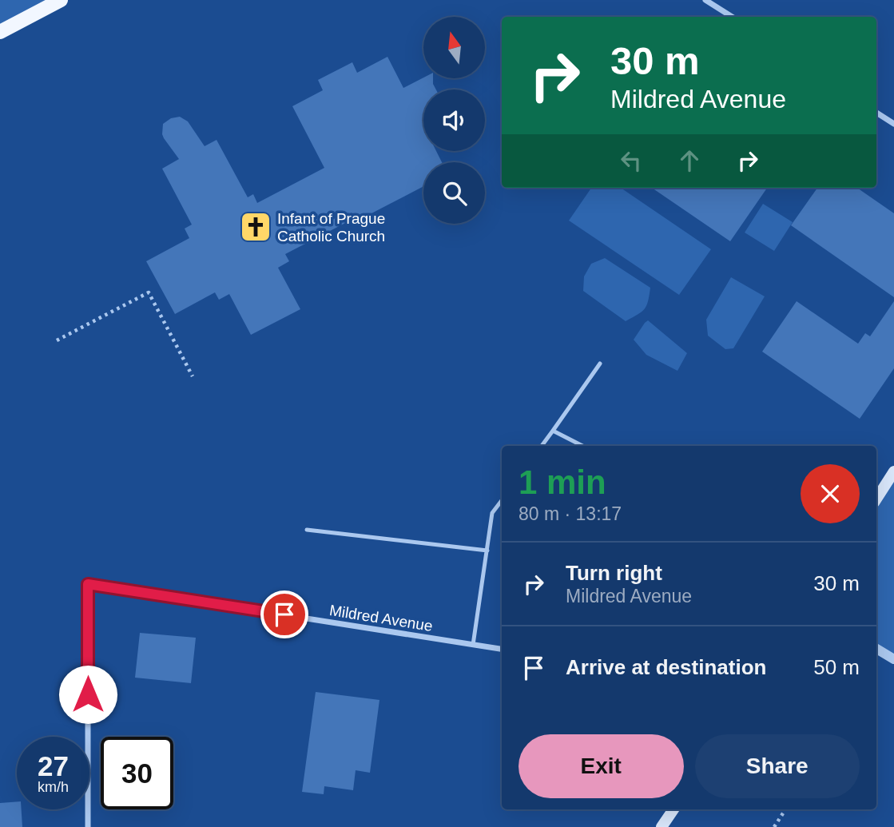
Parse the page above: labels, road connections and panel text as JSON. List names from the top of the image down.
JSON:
{
  "streets": {
    "street": ["Mildred Avenue"]
  },
  "places": {
    "church": ["Infant of Prague Catholic Church"]
  },
  "north": "top",
  "page": {
    "turn": ["30 m", "Mildred Avenue"],
    "heading": ["1 min", "80 m · 13:17"],
    "list": [
      {
        "name": "Turn right",
        "note": "Mildred Avenue",
        "value": "30 m"
      },
      {
        "name": "Arrive at destination",
        "value": "50 m"
      }
    ],
    "buttons": ["Exit", "Share"],
    "speed": "27 km/h",
    "limit": "30"
  }
}
